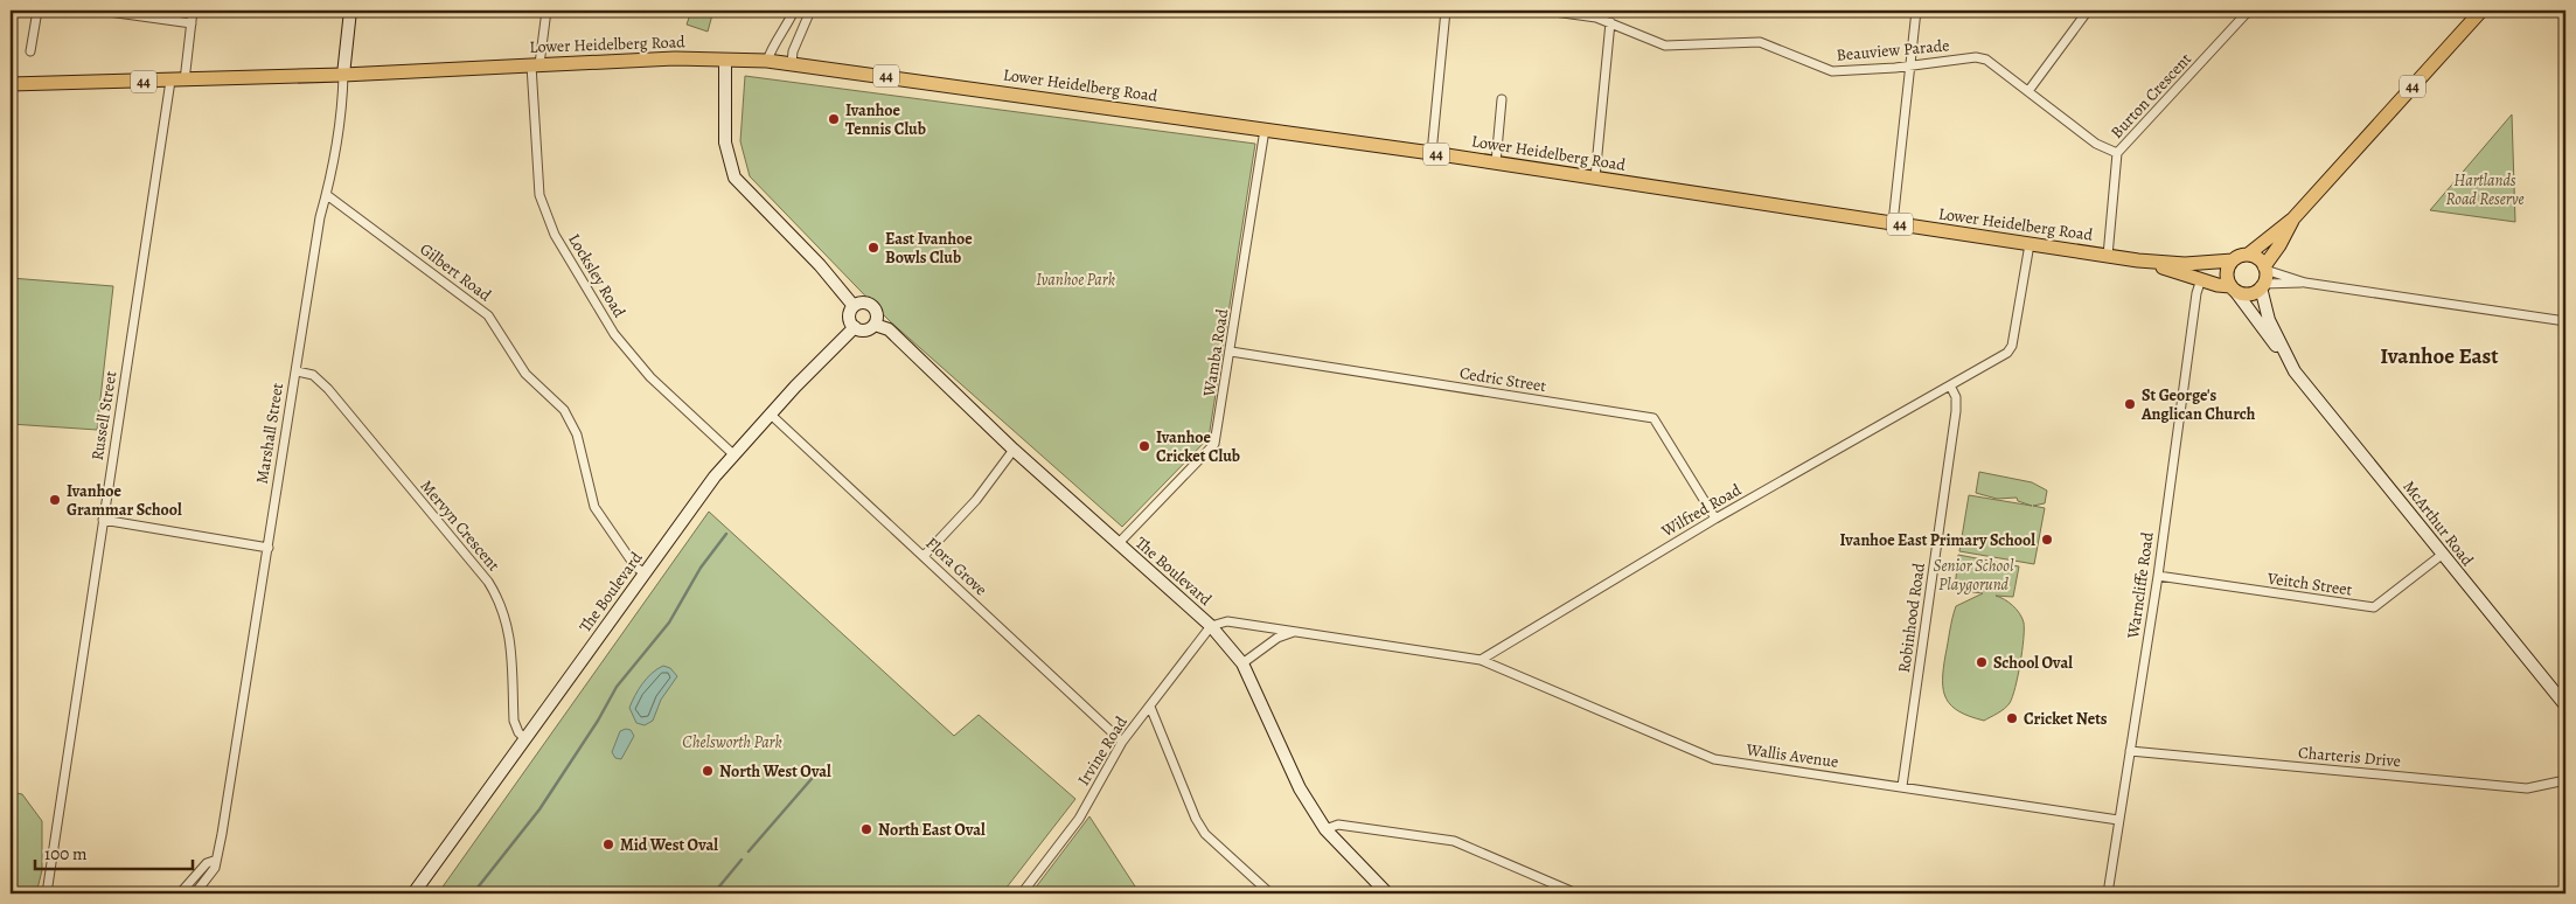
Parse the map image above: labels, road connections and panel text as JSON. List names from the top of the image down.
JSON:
{
  "streets": {
    "main road": ["Lower Heidelberg Road", "44"],
    "street": [
      "Beauview Parade",
      "Burton Crescent",
      "Gilbert Road",
      "Locksley Road",
      "Wamba Road",
      "Cedric Street",
      "Russell Street",
      "Marshall Street",
      "Wilfred Road",
      "McArthur Road",
      "Mervyn Crescent",
      "Flora Grove",
      "The Boulevard",
      "Veitch Street",
      "Warncliffe Road",
      "Robinhood Road",
      "Irvine Road",
      "Wallis Avenue",
      "Charteris Drive"
    ]
  },
  "crossings": [
    ["Lower Heidelberg Road", "44"],
    ["Lower Heidelberg Road", "Burton Crescent"],
    ["Lower Heidelberg Road", "Locksley Road"],
    ["Lower Heidelberg Road", "Wamba Road"],
    ["Lower Heidelberg Road", "Russell Street"],
    ["Lower Heidelberg Road", "Marshall Street"],
    ["Lower Heidelberg Road", "Wilfred Road"],
    ["Lower Heidelberg Road", "McArthur Road"],
    ["Lower Heidelberg Road", "Warncliffe Road"],
    ["Beauview Parade", "Burton Crescent"],
    ["44", "McArthur Road"],
    ["Gilbert Road", "Marshall Street"],
    ["Gilbert Road", "The Boulevard"],
    ["Locksley Road", "The Boulevard"],
    ["Wamba Road", "Cedric Street"],
    ["Wamba Road", "The Boulevard"],
    ["Cedric Street", "Wilfred Road"],
    ["Marshall Street", "Mervyn Crescent"],
    ["Wilfred Road", "Robinhood Road"],
    ["Wilfred Road", "Wallis Avenue"],
    ["McArthur Road", "Veitch Street"],
    ["Mervyn Crescent", "The Boulevard"],
    ["Flora Grove", "The Boulevard"],
    ["Flora Grove", "Irvine Road"],
    ["The Boulevard", "Irvine Road"],
    ["Veitch Street", "Warncliffe Road"],
    ["Warncliffe Road", "Wallis Avenue"],
    ["Warncliffe Road", "Charteris Drive"],
    ["Robinhood Road", "Wallis Avenue"]
  ],
  "districts": ["Ivanhoe East"],
  "parks": [
    "Hartlands Road Reserve",
    "Ivanhoe Park",
    "Senior School Playgorund",
    "Chelsworth Park"
  ],
  "places": [
    "Ivanhoe Tennis Club",
    "East Ivanhoe Bowls Club",
    "St George's Anglican Church",
    "Ivanhoe Cricket Club",
    "Ivanhoe Grammar School",
    "Ivanhoe East Primary School",
    "School Oval",
    "Cricket Nets",
    "North West Oval",
    "North East Oval",
    "Mid West Oval"
  ],
  "scale_bar": "100 m"
}
